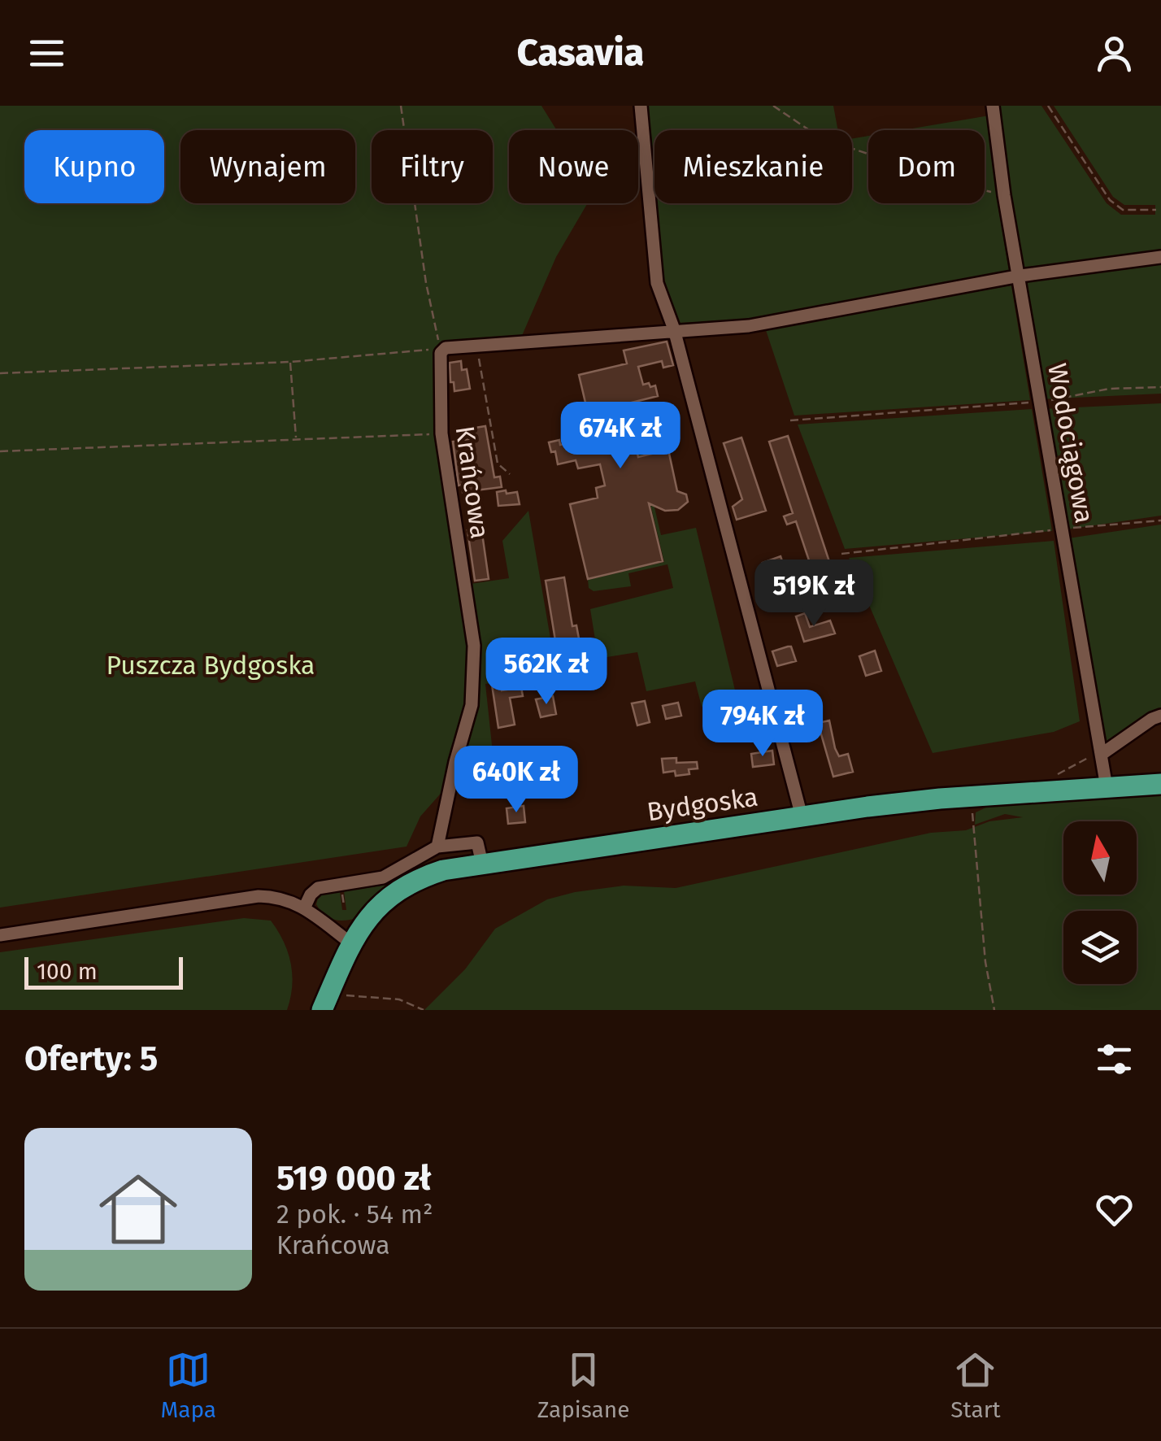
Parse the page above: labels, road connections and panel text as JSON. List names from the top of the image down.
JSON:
{
  "streets": {
    "main road": ["Bydgoska"],
    "street": ["Wodociągowa", "Krańcowa"]
  },
  "crossings": [
    ["Wodociągowa", "Krańcowa"],
    ["Wodociągowa", "Bydgoska"]
  ],
  "parks": ["Puszcza Bydgoska"],
  "scale_bar": "100 m",
  "north": "top",
  "page": {
    "header": "Casavia",
    "chip": [
      "Kupno",
      "Wynajem",
      "Filtry",
      "Nowe",
      "Mieszkanie",
      "Dom"
    ],
    "price": [
      "674K zł",
      "519K zł",
      "562K zł",
      "794K zł",
      "640K zł"
    ],
    "scale": "100 m",
    "heading": "Oferty: 5",
    "list": [
      {
        "name": "519 000 zł",
        "note": "2 pok. · 54 m² · Krańcowa"
      }
    ],
    "tabs": ["Mapa", "Zapisane", "Start"]
  }
}
